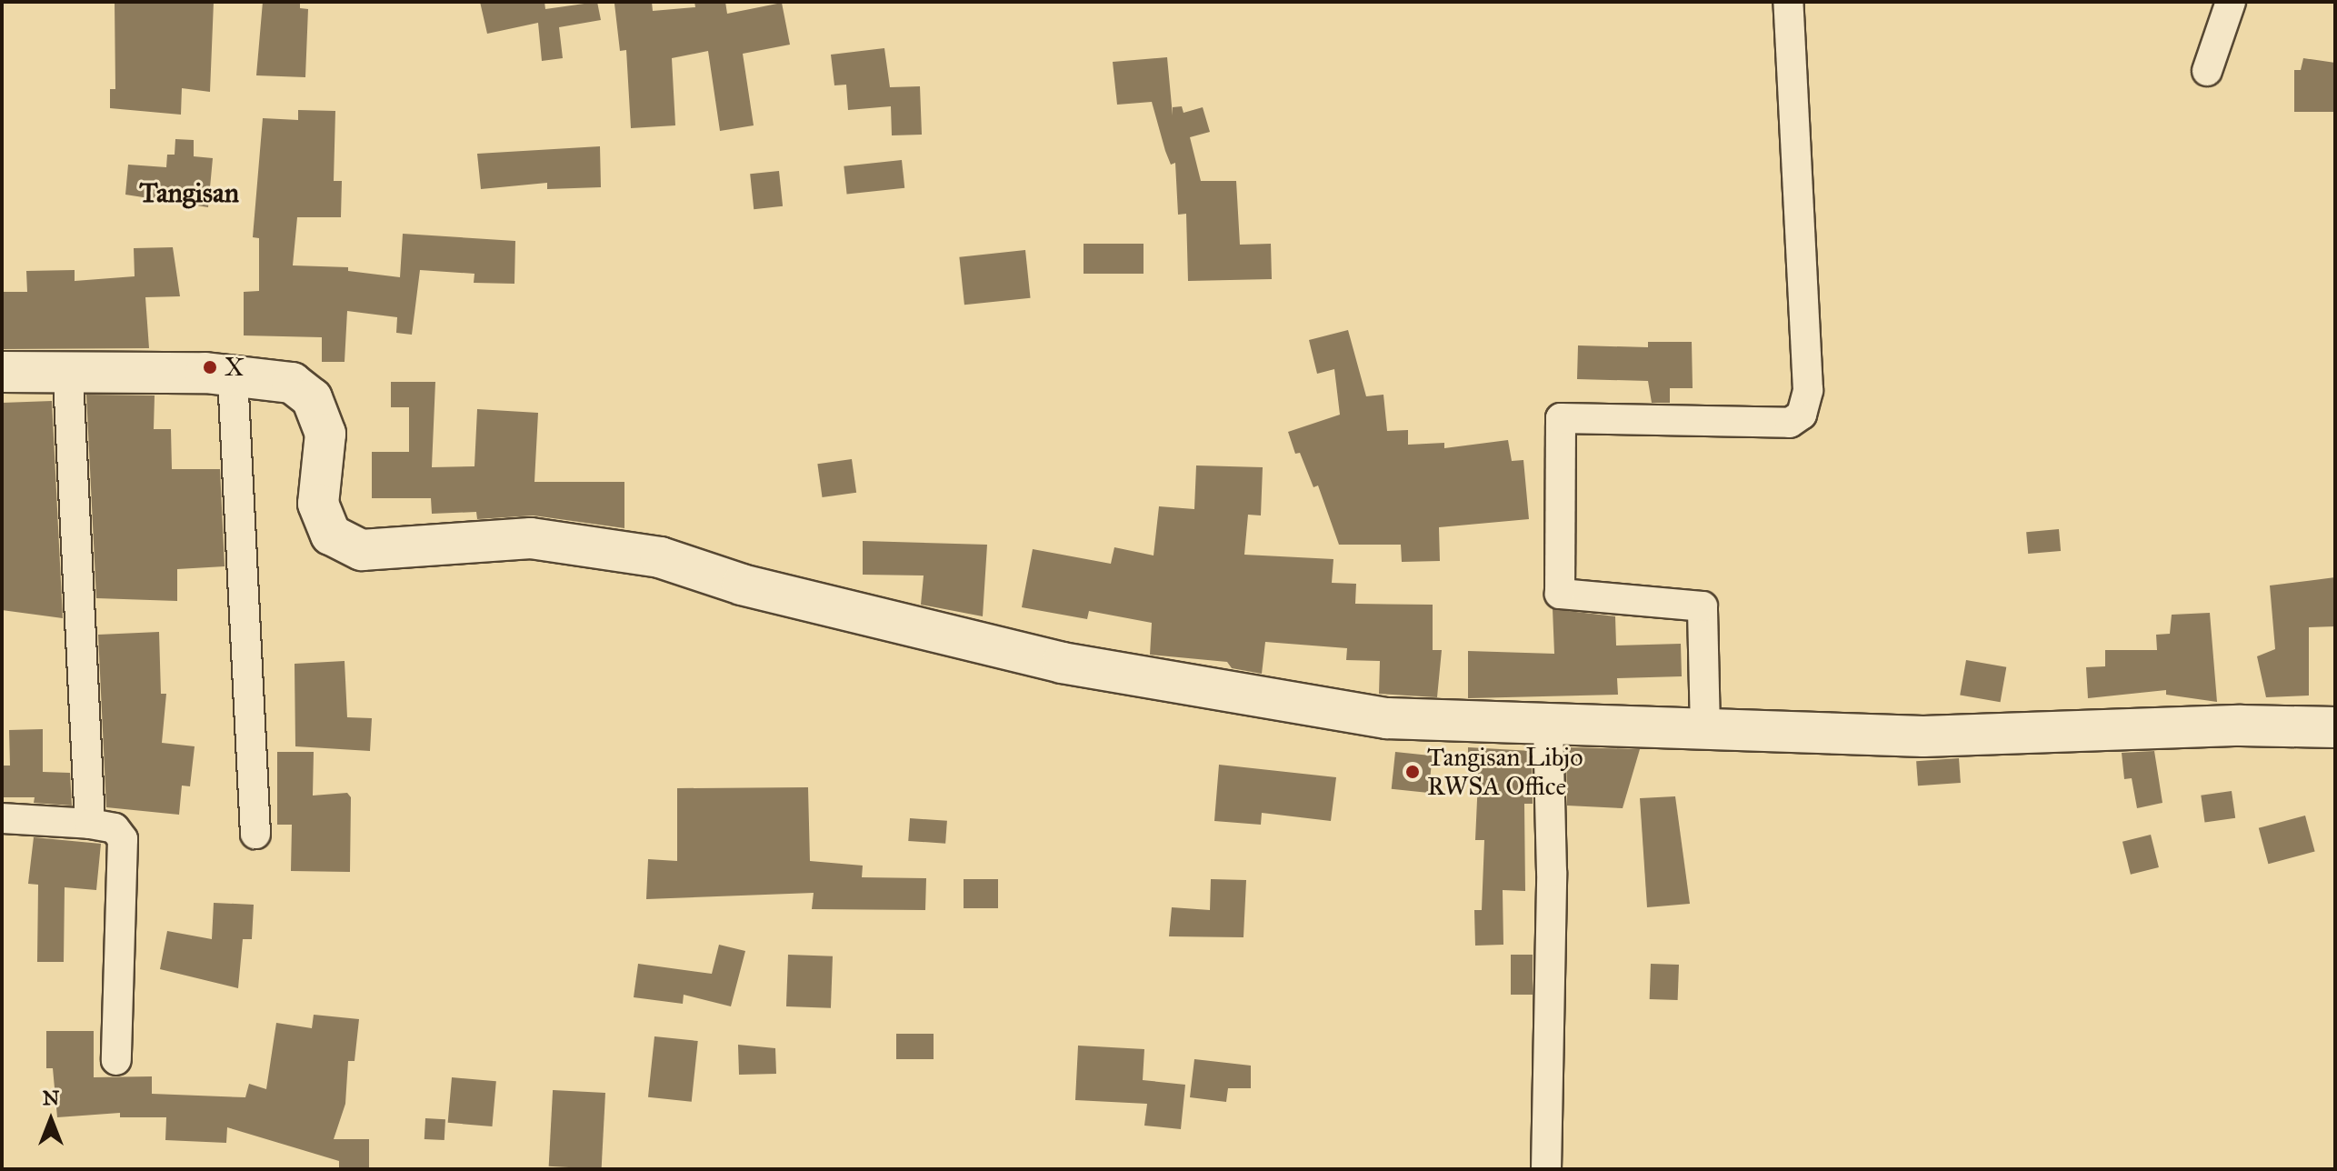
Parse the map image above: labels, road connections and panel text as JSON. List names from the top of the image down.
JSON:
{
  "districts": ["Tangisan"],
  "places": ["X", "Tangisan Libjo RWSA Office"],
  "north": "top"
}
